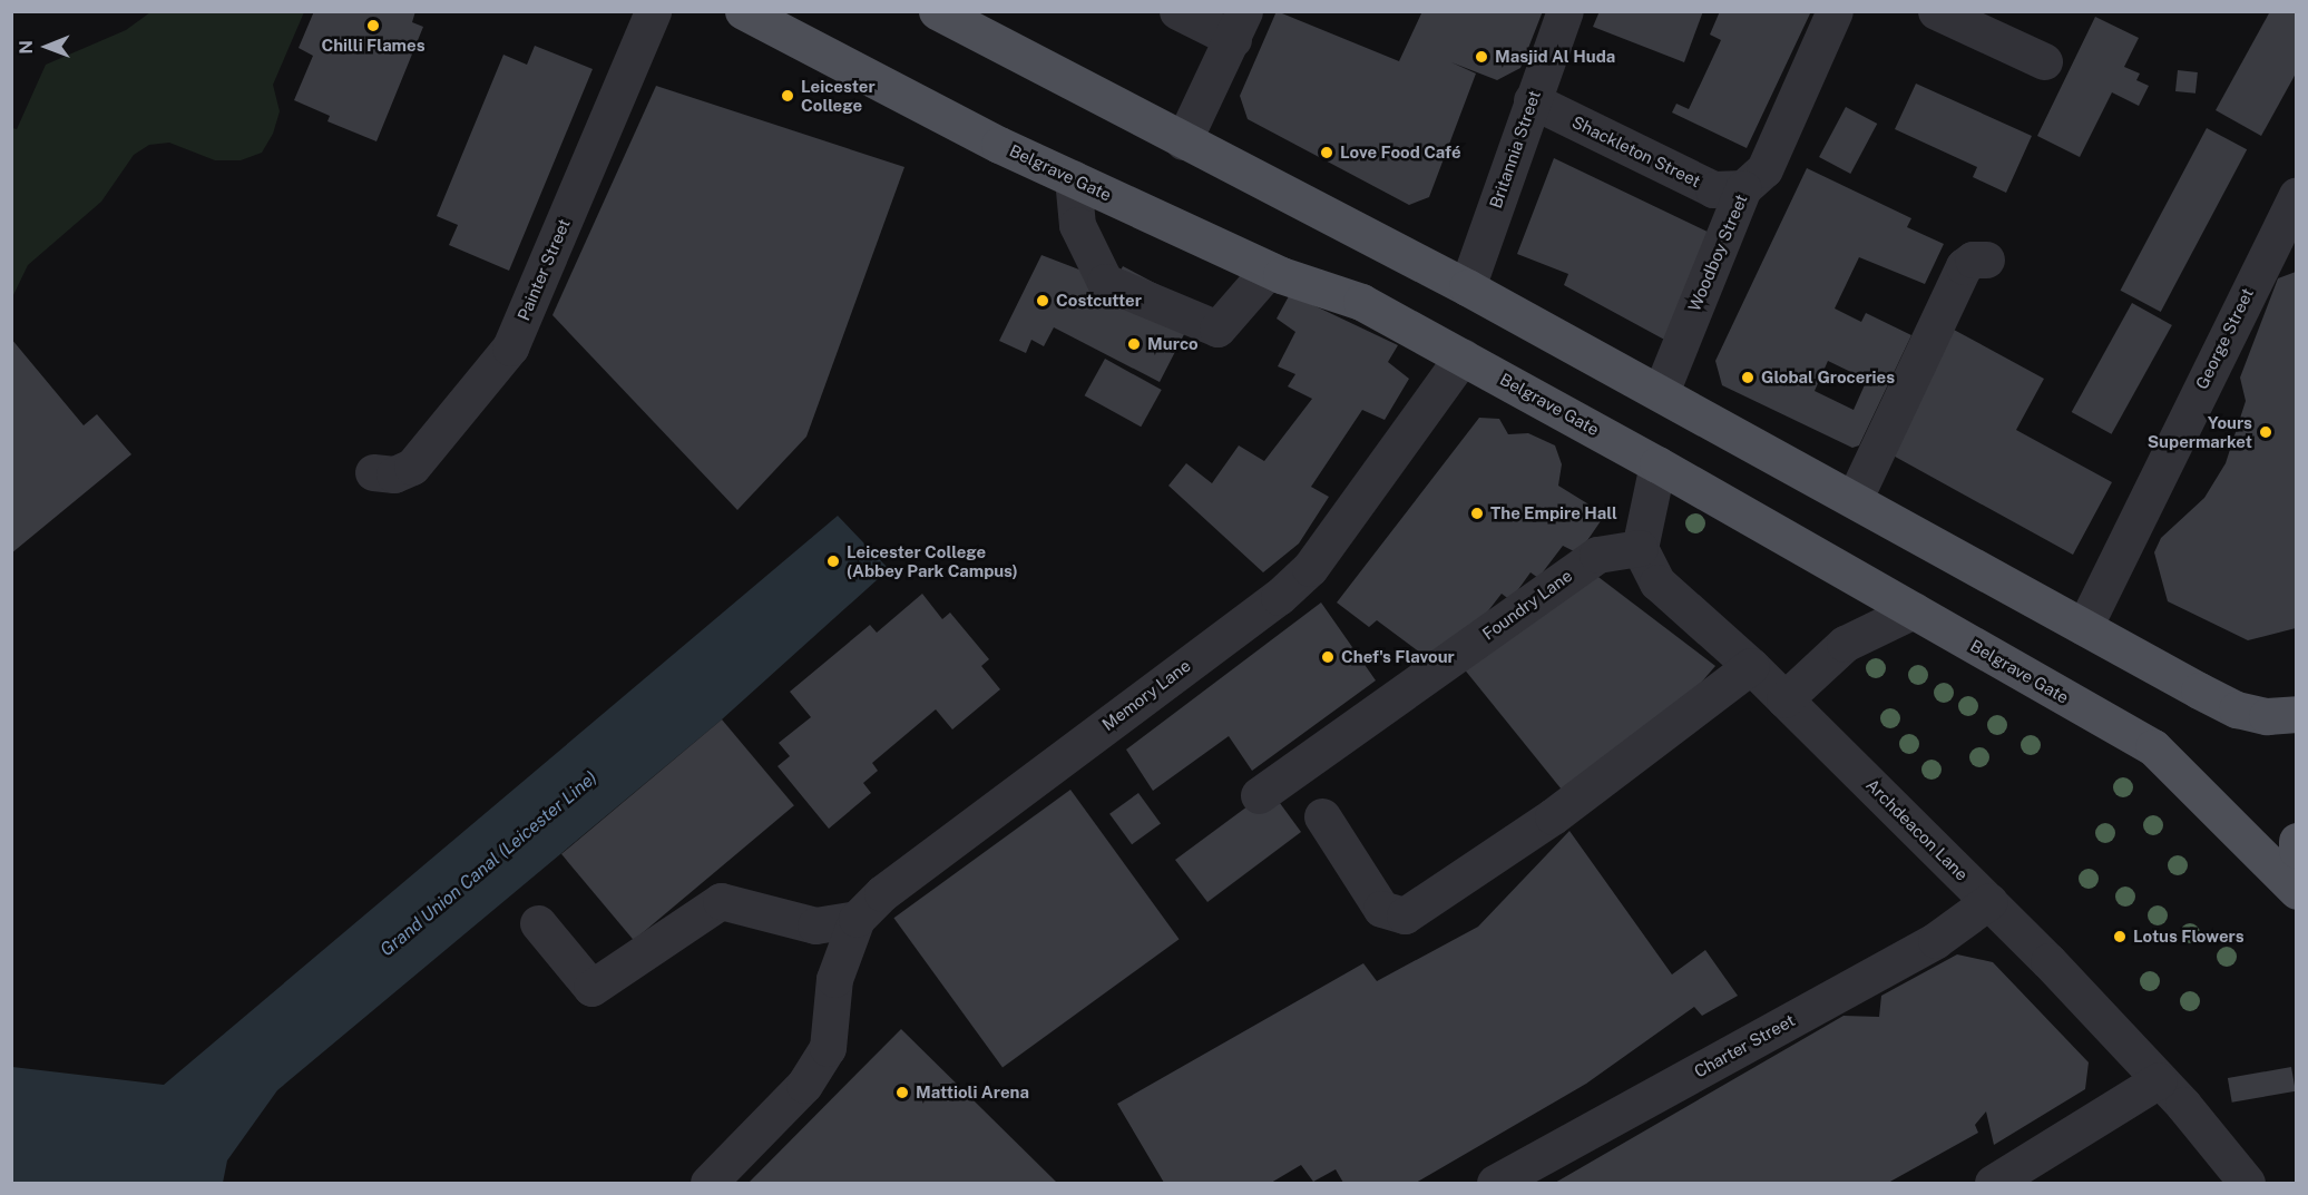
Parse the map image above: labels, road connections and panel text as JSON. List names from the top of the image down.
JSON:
{
  "streets": {
    "main road": ["Belgrave Gate"],
    "street": [
      "Britannia Street",
      "Shackleton Street",
      "Woodboy Street",
      "Painter Street",
      "George Street",
      "Foundry Lane",
      "Memory Lane",
      "Archdeacon Lane",
      "Charter Street"
    ]
  },
  "crossings": [
    ["Britannia Street", "Shackleton Street"],
    ["Shackleton Street", "Woodboy Street"],
    ["Belgrave Gate", "Memory Lane"],
    ["Foundry Lane", "Archdeacon Lane"],
    ["Archdeacon Lane", "Charter Street"]
  ],
  "water": ["Grand Union Canal (Leicester Line)"],
  "places": [
    "Chilli Flames",
    "Masjid Al Huda",
    "Leicester College",
    "Love Food Café",
    "Costcutter",
    "Murco",
    "Global Groceries",
    "Yours Supermarket",
    "The Empire Hall",
    "Leicester College (Abbey Park Campus)",
    "Chef's Flavour",
    "Lotus Flowers",
    "Mattioli Arena"
  ],
  "north": "left"
}
